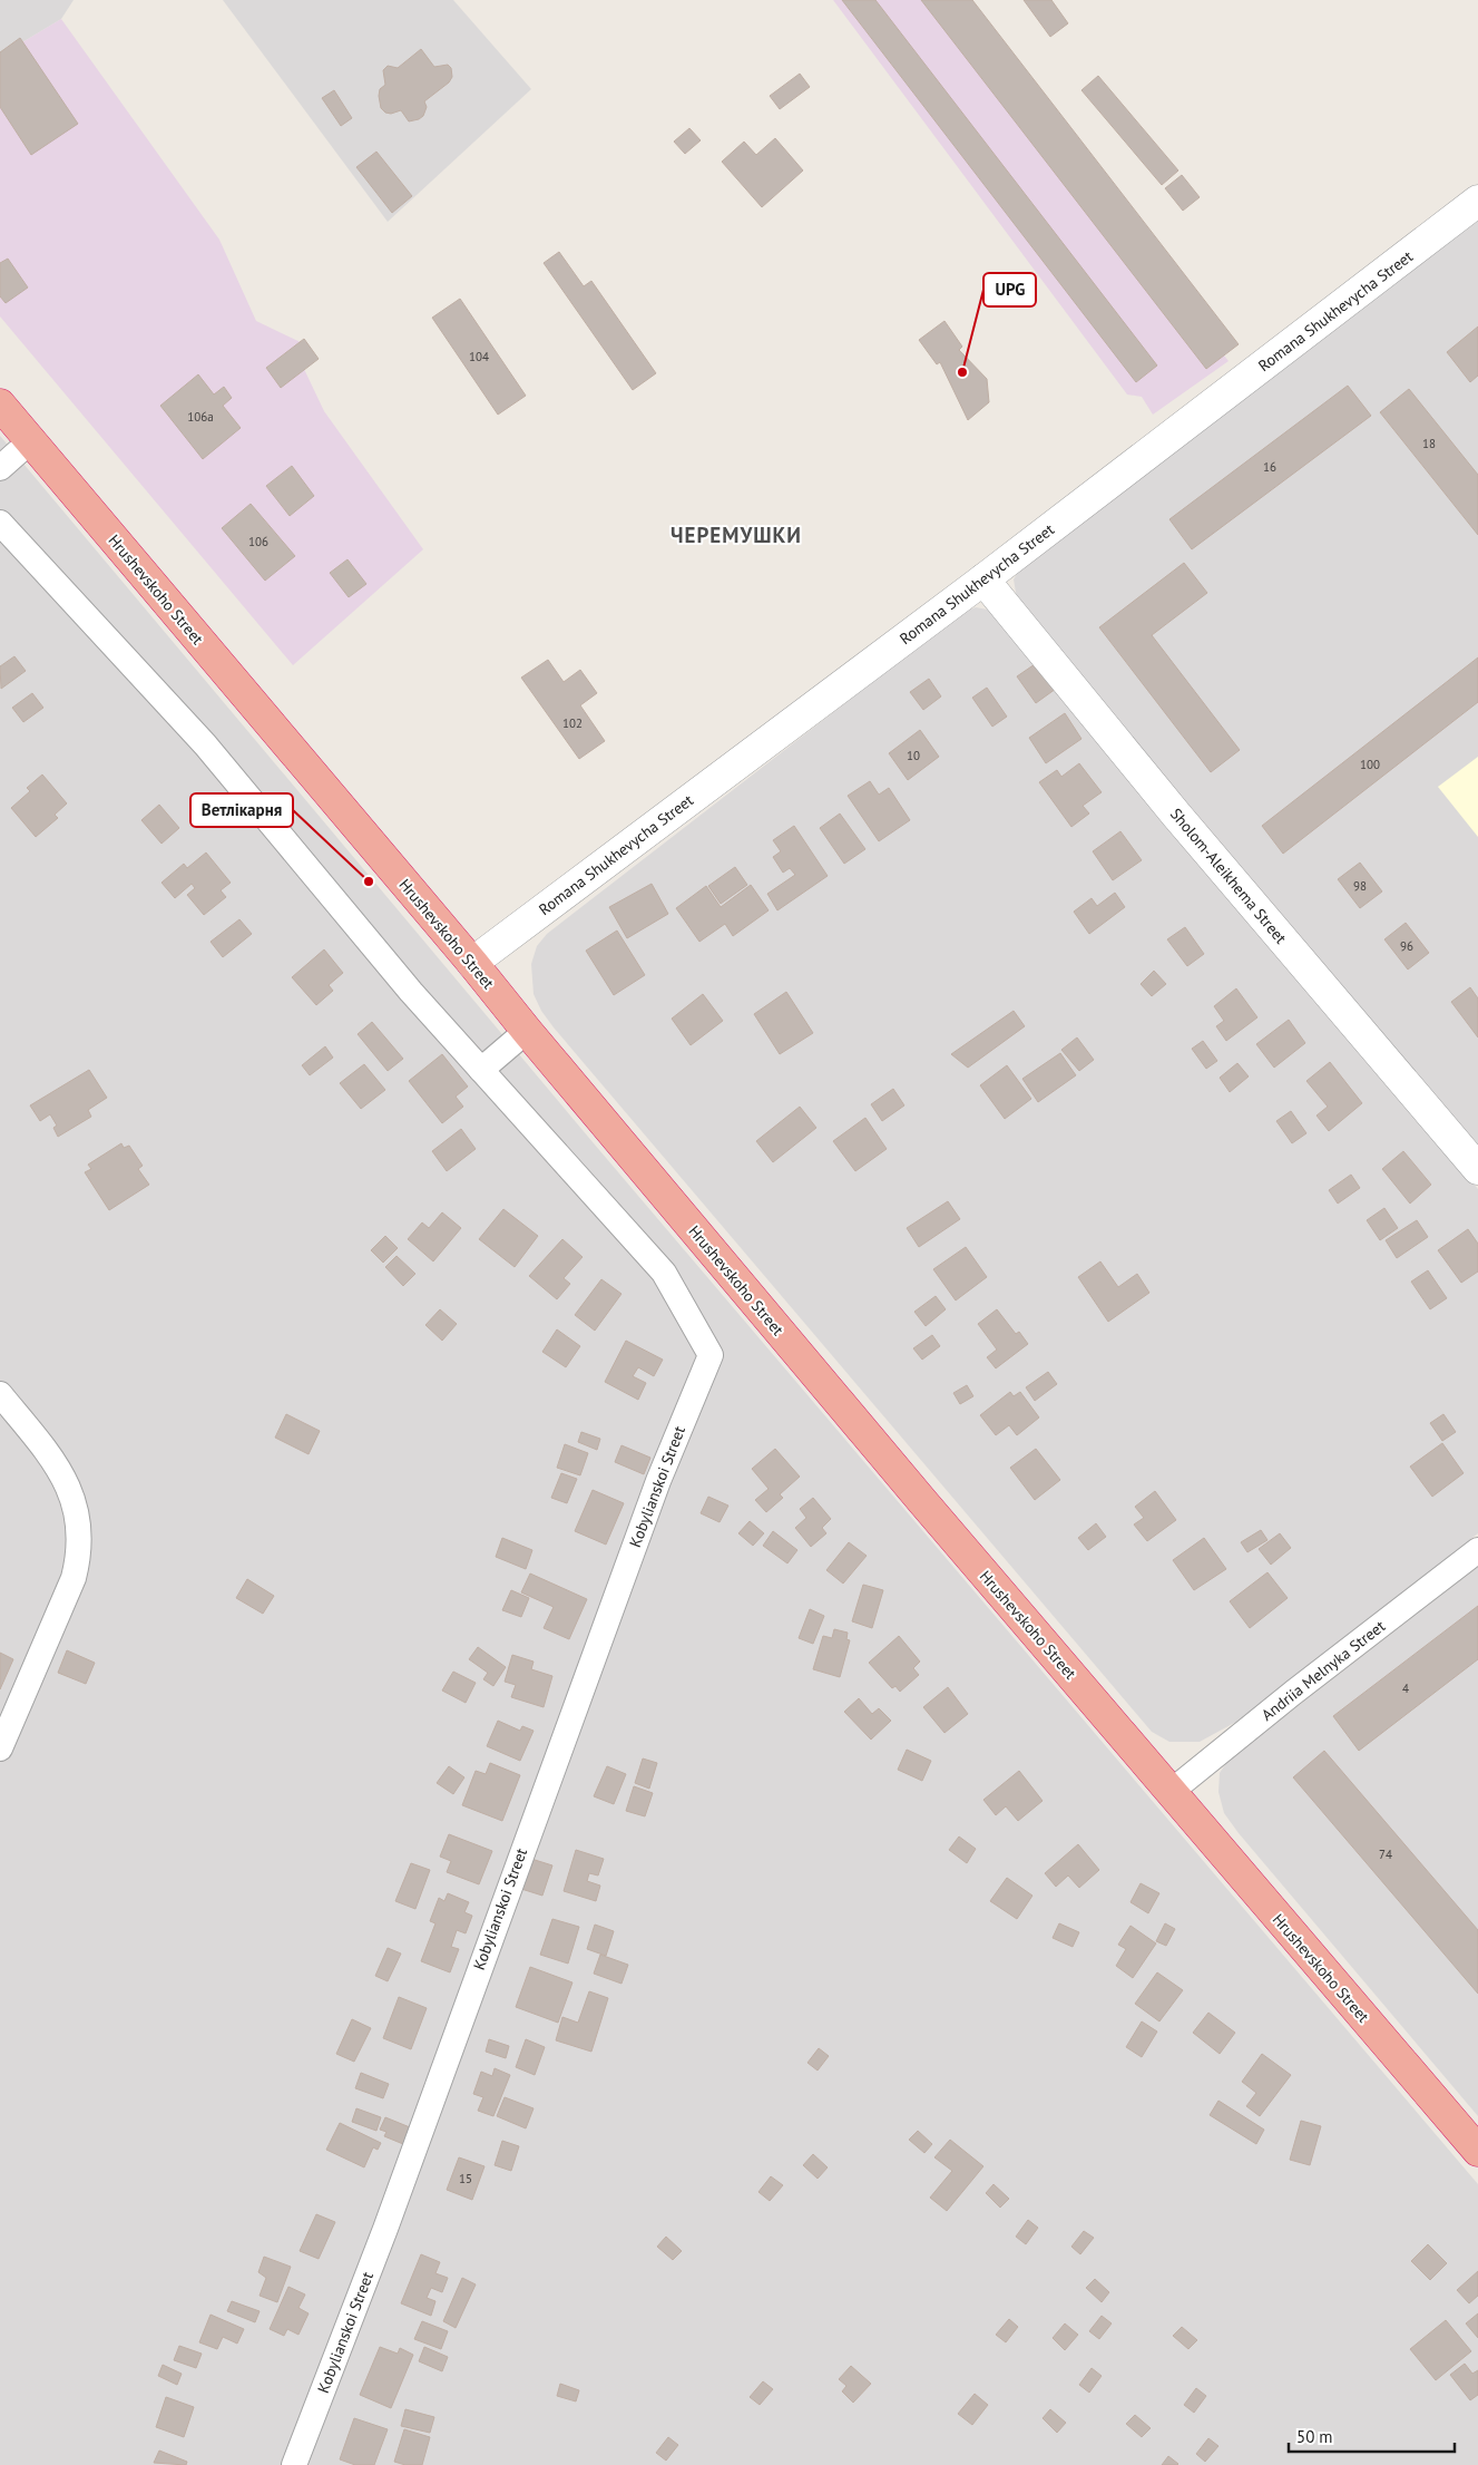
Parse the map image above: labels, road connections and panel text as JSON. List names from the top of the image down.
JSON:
{
  "streets": {
    "highway": ["Hrushevskoho Street"],
    "street": [
      "Romana Shukhevycha Street",
      "Sholom-Aleikhema Street",
      "Kobylianskoi Street",
      "Andriia Melnyka Street"
    ]
  },
  "crossings": [
    ["Romana Shukhevycha Street", "Hrushevskoho Street"],
    ["Romana Shukhevycha Street", "Sholom-Aleikhema Street"],
    ["Hrushevskoho Street", "Andriia Melnyka Street"]
  ],
  "districts": ["ЧЕРЕМУШКИ"],
  "places": ["UPG", "Ветлікарня"],
  "house_numbers": [
    "104",
    "106а",
    "18",
    "16",
    "106",
    "102",
    "10",
    "100",
    "98",
    "96",
    "4",
    "74",
    "15"
  ],
  "scale_bar": "50 m"
}
